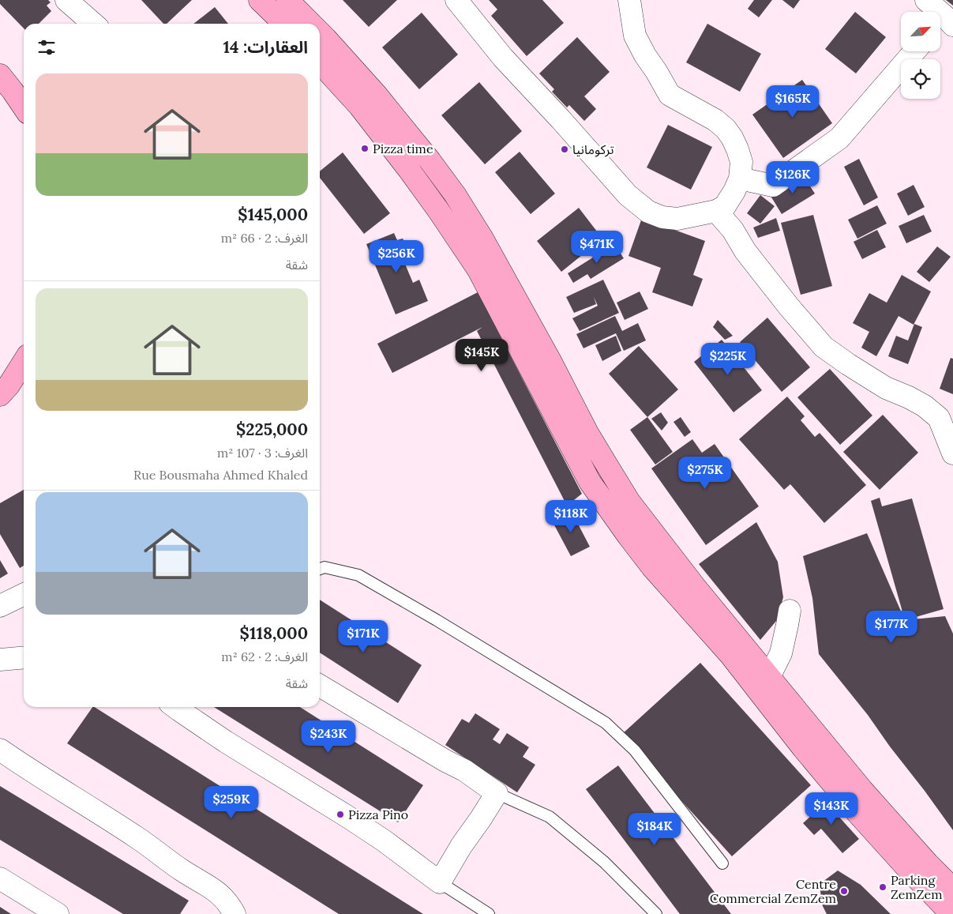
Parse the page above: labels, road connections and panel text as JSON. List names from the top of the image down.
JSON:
{
  "places": [
    "Pizza time",
    "تركومانيا",
    "Pizza Pino",
    "Parking ZemZem",
    "Centre Commercial ZemZem"
  ],
  "north": "top right",
  "page": {
    "heading": "العقارات: 14",
    "list": [
      {
        "name": "$145,000",
        "note": "الغرف: 2 · 66 m² · شقة"
      },
      {
        "name": "$225,000",
        "note": "الغرف: 3 · 107 m² · Rue Bousmaha Ahmed Khaled"
      },
      {
        "name": "$118,000",
        "note": "الغرف: 2 · 62 m² · شقة"
      }
    ],
    "price": [
      "$165K",
      "$126K",
      "$471K",
      "$256K",
      "$145K",
      "$225K",
      "$275K",
      "$118K",
      "$177K",
      "$171K",
      "$243K",
      "$259K",
      "$143K",
      "$184K"
    ]
  }
}
